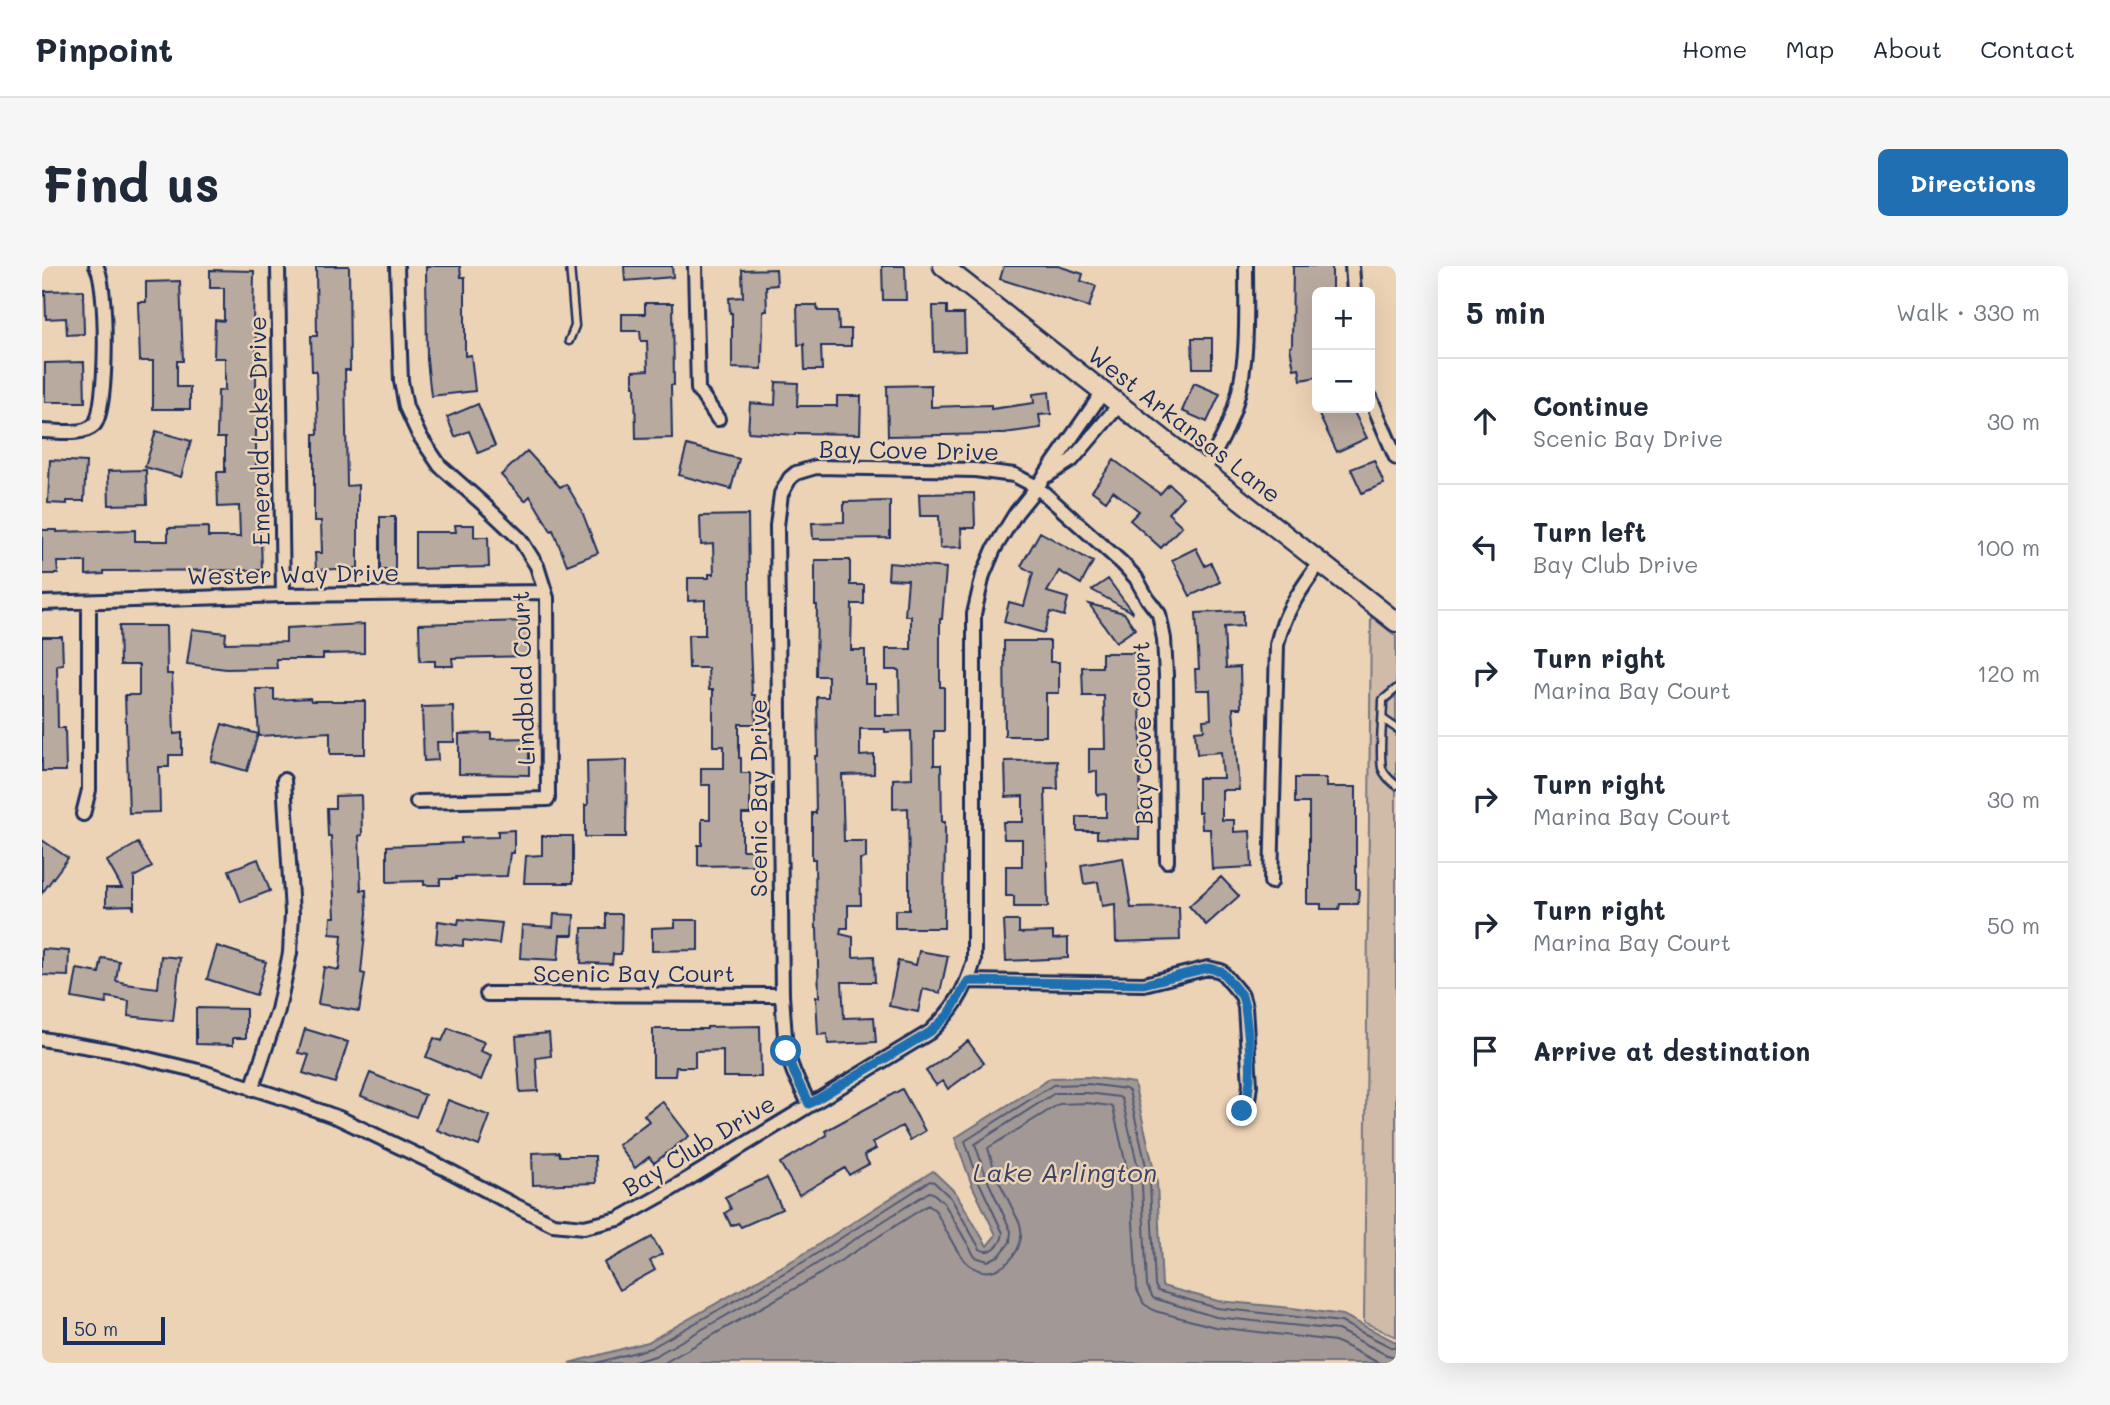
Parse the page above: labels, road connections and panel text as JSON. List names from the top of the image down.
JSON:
{
  "streets": {
    "street": [
      "West Arkansas Lane",
      "Emerald Lake Drive",
      "Bay Cove Drive",
      "Wester Way Drive",
      "Lindblad Court",
      "Bay Cove Court",
      "Scenic Bay Drive",
      "Scenic Bay Court",
      "Bay Club Drive"
    ]
  },
  "crossings": [
    ["West Arkansas Lane", "Bay Club Drive"],
    ["Emerald Lake Drive", "Wester Way Drive"],
    ["Bay Cove Drive", "Bay Cove Court"],
    ["Bay Cove Drive", "Scenic Bay Drive"],
    ["Bay Cove Drive", "Bay Club Drive"],
    ["Wester Way Drive", "Lindblad Court"],
    ["Bay Cove Court", "Bay Club Drive"],
    ["Scenic Bay Drive", "Scenic Bay Court"],
    ["Scenic Bay Drive", "Bay Club Drive"]
  ],
  "water": ["Lake Arlington"],
  "scale_bar": "50 m",
  "page": {
    "header": "Pinpoint",
    "nav": [
      "Home",
      "Map",
      "About",
      "Contact"
    ],
    "buttons": "Directions",
    "title": "Find us",
    "heading": ["5 min", "Walk · 330 m"],
    "map_buttons": ["+", "−"],
    "list": [
      ["Continue", "Scenic Bay Drive", "30 m"],
      ["Turn left", "Bay Club Drive", "100 m"],
      ["Turn right", "Marina Bay Court", "120 m"],
      ["Turn right", "Marina Bay Court", "30 m"],
      ["Turn right", "Marina Bay Court", "50 m"],
      "Arrive at destination"
    ],
    "scale": "50 m"
  }
}
